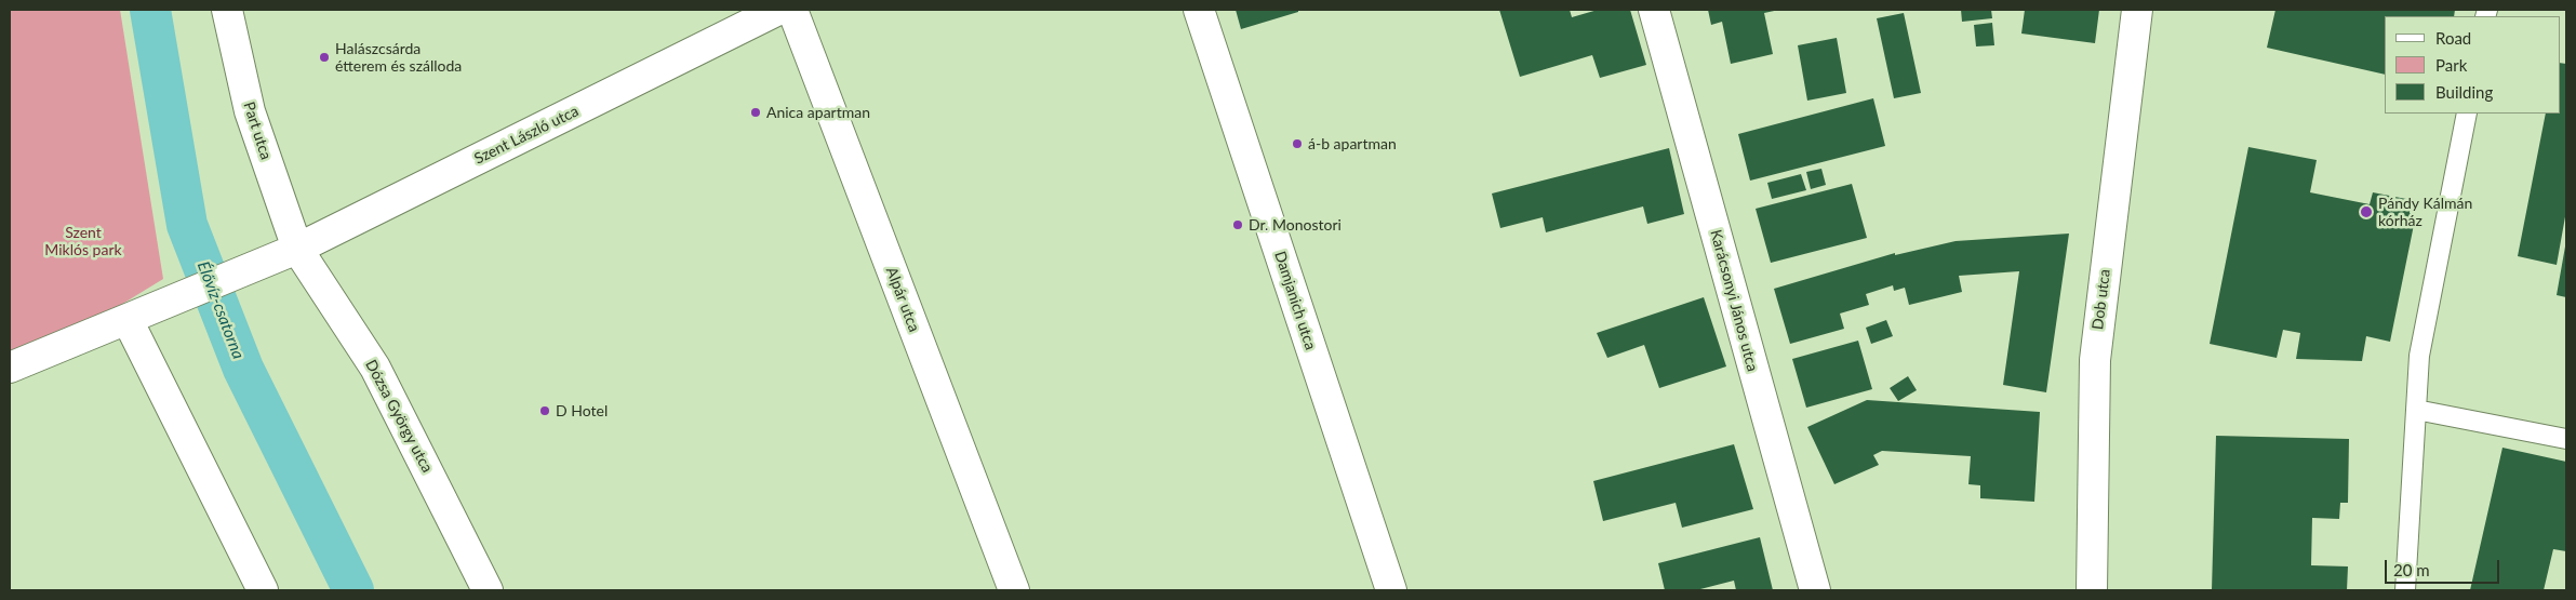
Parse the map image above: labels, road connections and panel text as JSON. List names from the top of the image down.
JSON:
{
  "streets": {
    "street": [
      "Part utca",
      "Szent László utca",
      "Alpár utca",
      "Dob utca",
      "Damjanich utca",
      "Karácsonyi János utca",
      "Dózsa György utca"
    ]
  },
  "crossings": [
    ["Part utca", "Szent László utca"],
    ["Part utca", "Dózsa György utca"],
    ["Szent László utca", "Dózsa György utca"]
  ],
  "water": ["Élővíz-csatorna"],
  "parks": ["Szent Miklós park"],
  "places": [
    "Halászcsárda étterem és szálloda",
    "Anica apartman",
    "á-b apartman",
    "Pándy Kálmán kórház",
    "Dr. Monostori",
    "D Hotel"
  ],
  "legend": ["Road", "Park", "Building"],
  "scale_bar": "20 m"
}
